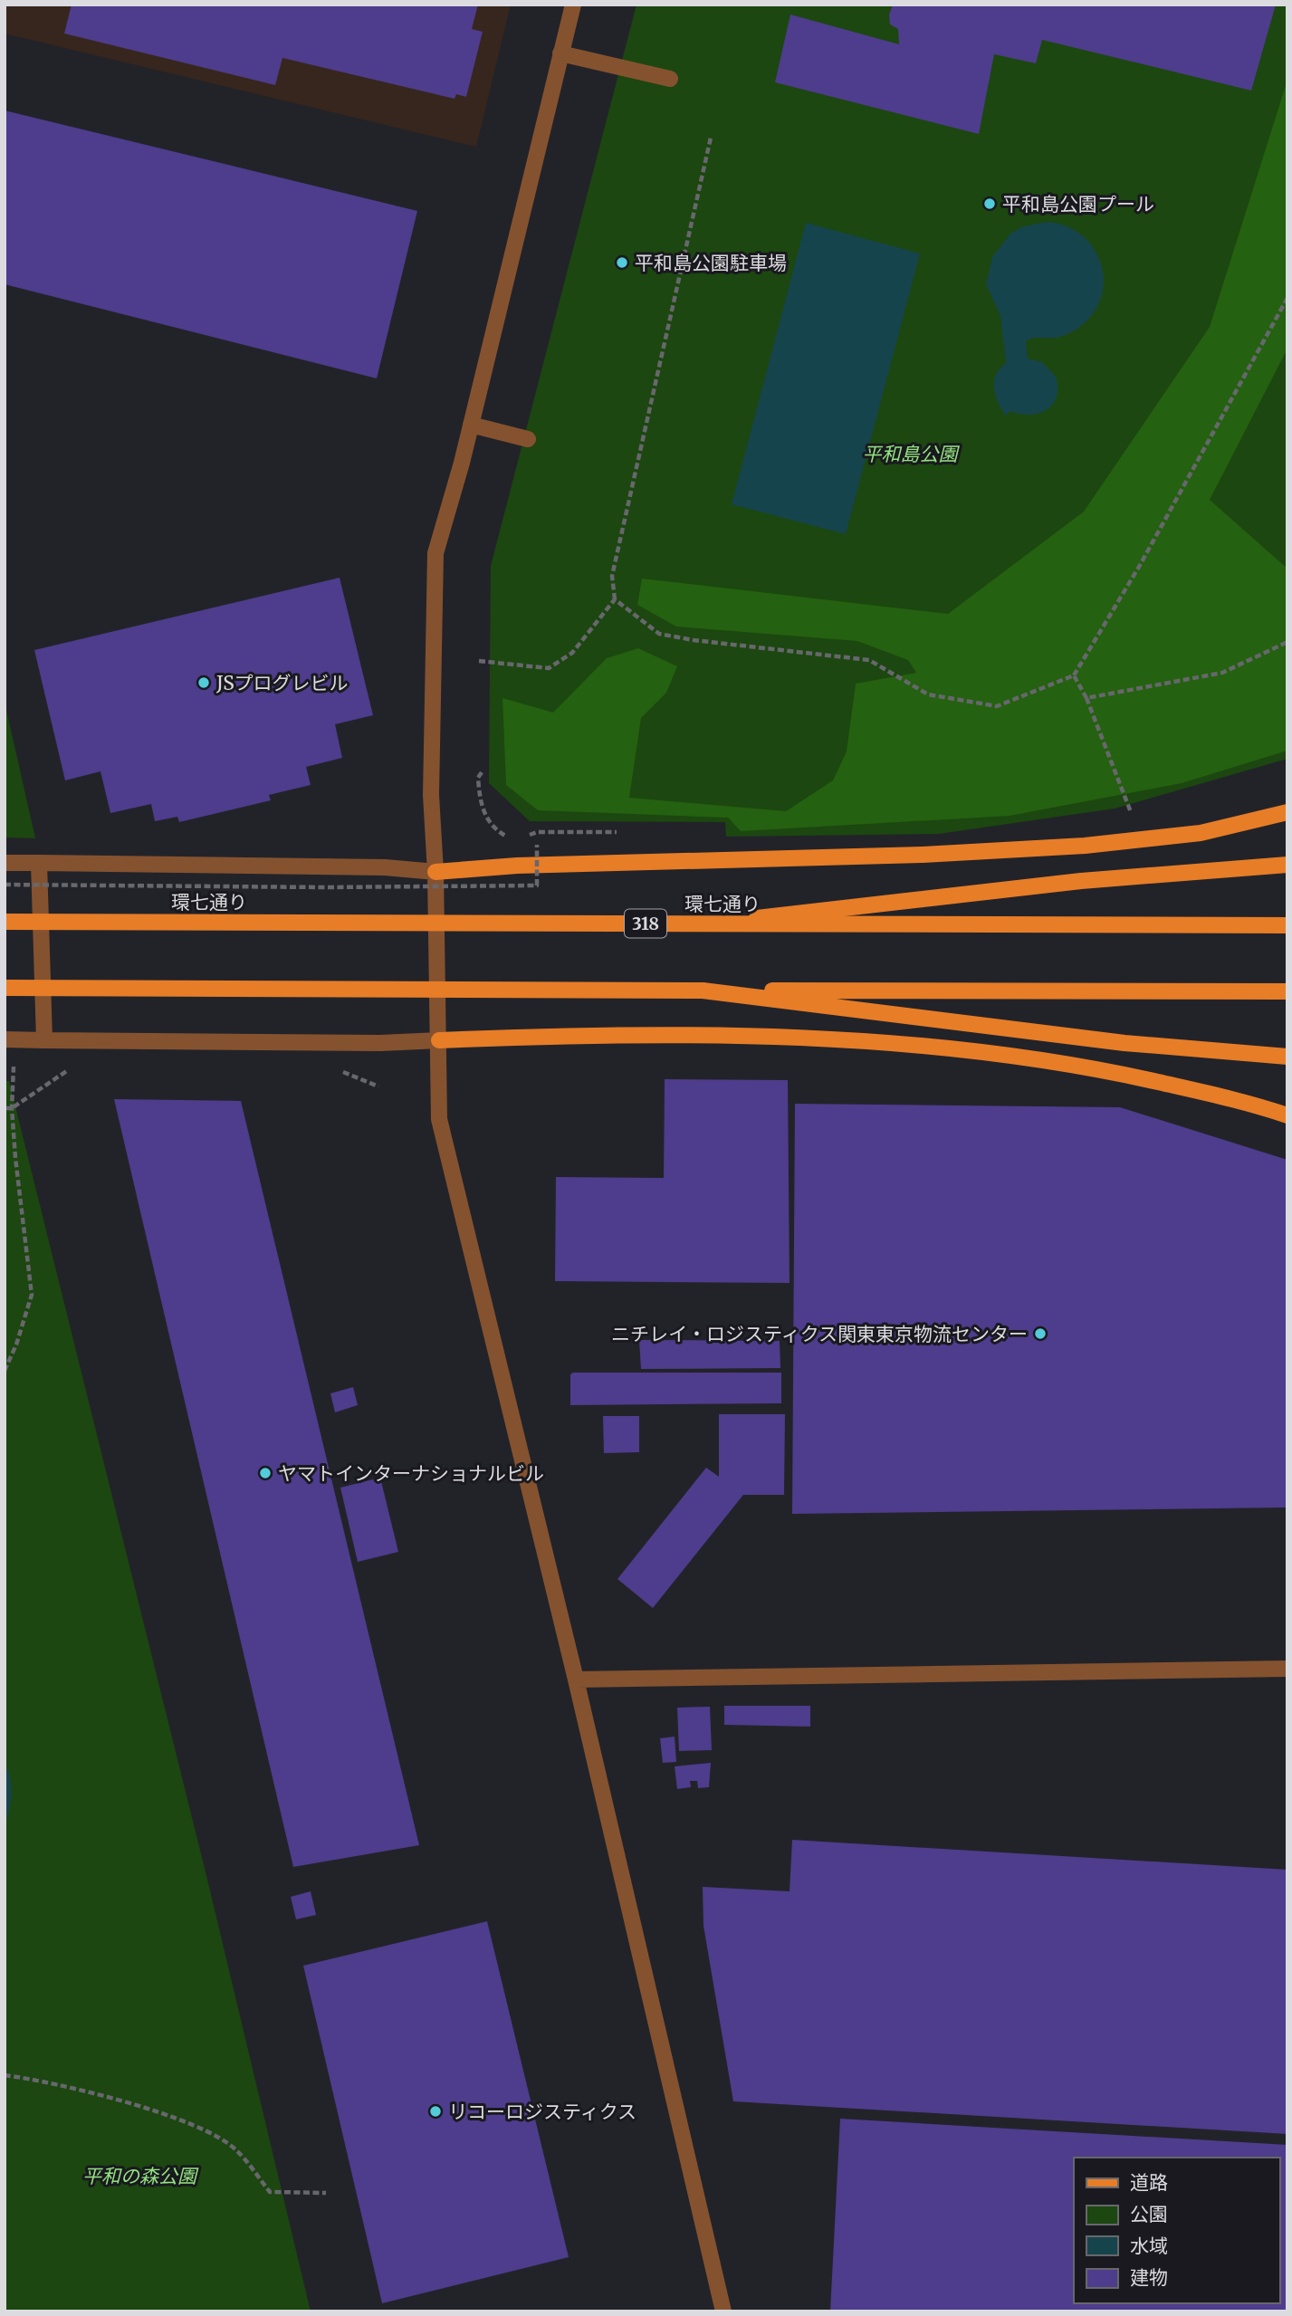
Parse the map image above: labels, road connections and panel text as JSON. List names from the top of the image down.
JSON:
{
  "streets": {
    "main road": ["環七通り", "318"]
  },
  "parks": ["平和島公園", "平和の森公園"],
  "places": [
    "平和島公園プール",
    "平和島公園駐車場",
    "JSプログレビル",
    "ニチレイ・ロジスティクス関東東京物流センター",
    "ヤマトインターナショナルビル",
    "リコーロジスティクス"
  ],
  "legend": [
    "道路",
    "公園",
    "水域",
    "建物"
  ]
}
